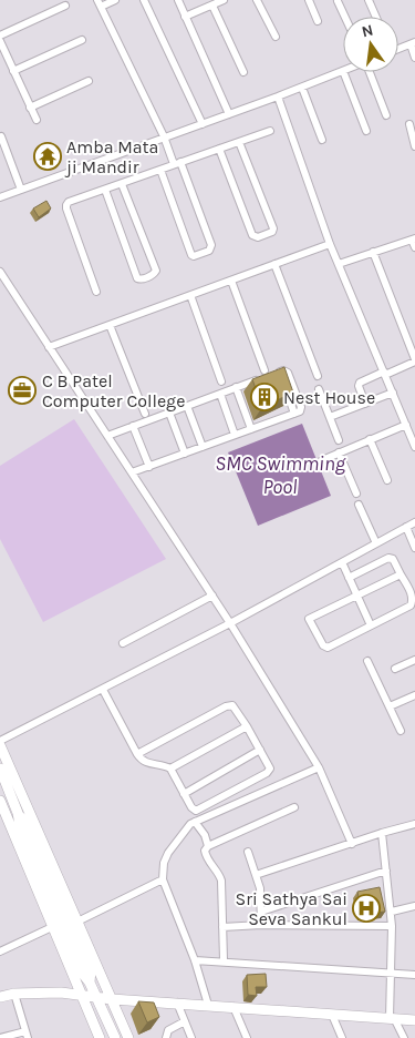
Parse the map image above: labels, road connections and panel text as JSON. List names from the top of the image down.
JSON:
{
  "water": ["SMC Swimming Pool"],
  "places": {
    "temple": ["Amba Mata ji Mandir"],
    "office": ["C B Patel Computer College"],
    "building": ["Nest House"],
    "hospital": ["Sri Sathya Sai Seva Sankul"]
  },
  "north": "top"
}
